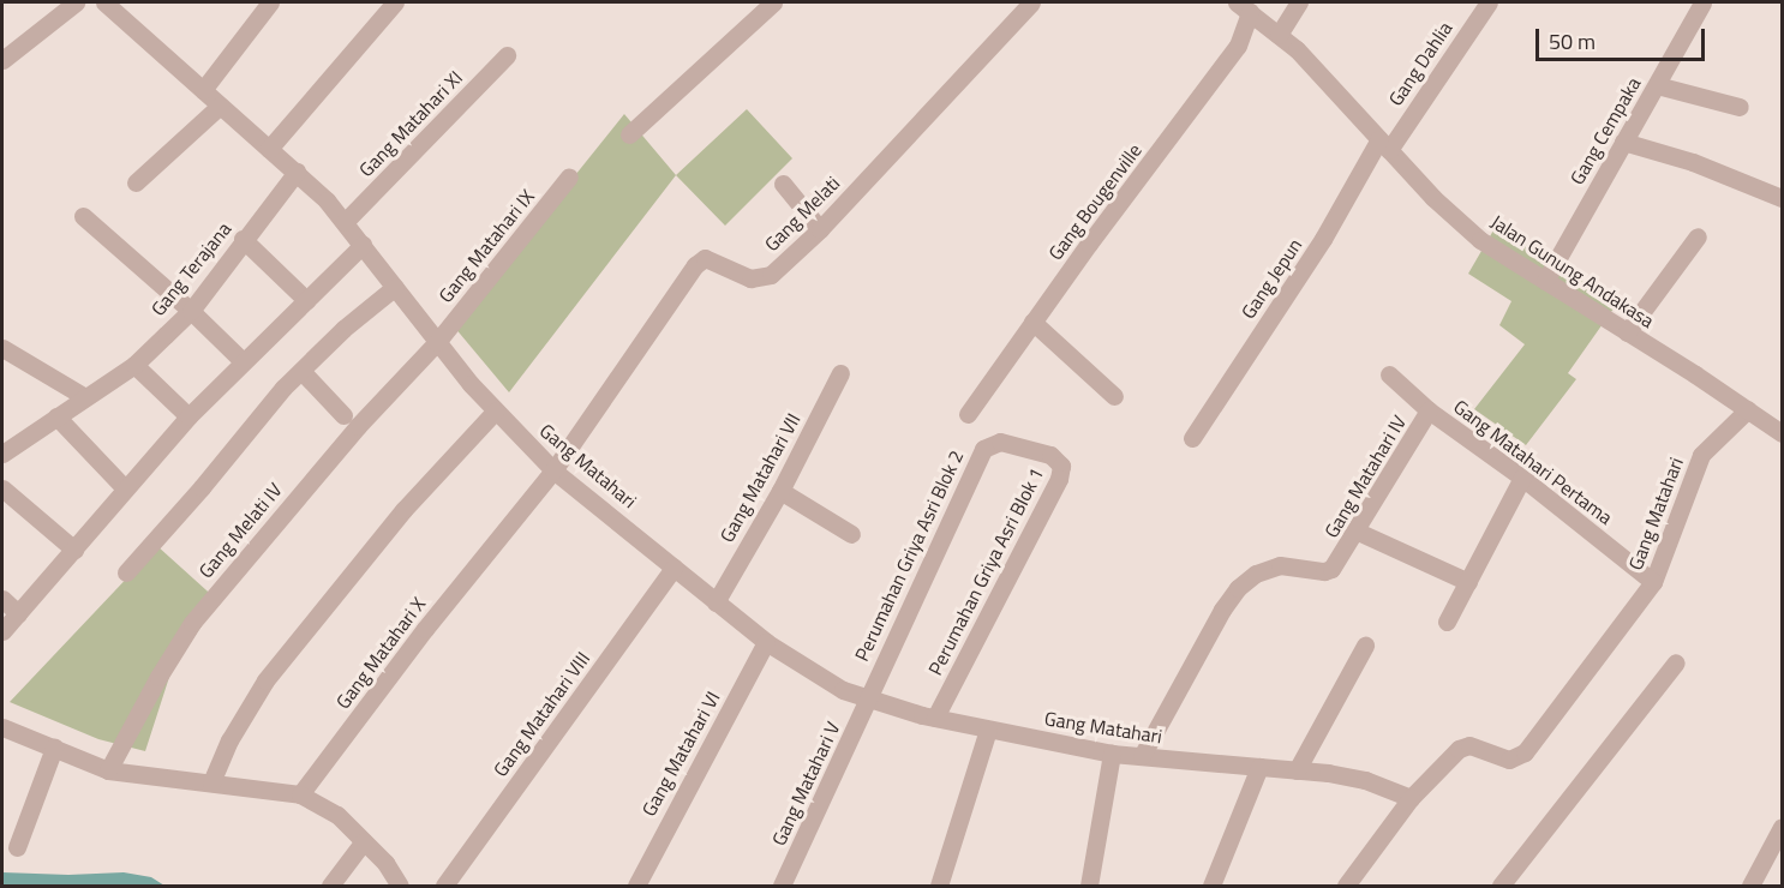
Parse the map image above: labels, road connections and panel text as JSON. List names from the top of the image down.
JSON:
{
  "streets": {
    "street": [
      "Gang Dahlia",
      "Gang Matahari XI",
      "Gang Cempaka",
      "Gang Bougenville",
      "Gang Melati",
      "Gang Matahari IX",
      "Gang Terajana",
      "Jalan Gunung Andakasa",
      "Gang Jepun",
      "Gang Matahari Pertama",
      "Gang Matahari",
      "Gang Matahari IV",
      "Gang Matahari VII",
      "Gang Melati IV",
      "Perumahan Griya Asri Blok 2",
      "Perumahan Griya Asri Blok 1",
      "Gang Matahari X",
      "Gang Matahari VIII",
      "Gang Matahari VI",
      "Gang Matahari V"
    ]
  },
  "crossings": [
    ["Gang Dahlia", "Jalan Gunung Andakasa"],
    ["Gang Dahlia", "Gang Jepun"],
    ["Gang Matahari XI", "Gang Matahari"],
    ["Gang Cempaka", "Jalan Gunung Andakasa"],
    ["Gang Bougenville", "Jalan Gunung Andakasa"],
    ["Gang Melati", "Gang Matahari"],
    ["Gang Melati", "Gang Matahari X"],
    ["Gang Matahari IX", "Gang Matahari"],
    ["Gang Matahari IX", "Gang Melati IV"],
    ["Gang Terajana", "Gang Matahari"],
    ["Jalan Gunung Andakasa", "Gang Jepun"],
    ["Jalan Gunung Andakasa", "Gang Matahari"],
    ["Gang Matahari Pertama", "Gang Matahari"],
    ["Gang Matahari Pertama", "Gang Matahari IV"],
    ["Gang Matahari", "Gang Matahari IV"],
    ["Gang Matahari", "Gang Matahari VII"],
    ["Gang Matahari", "Gang Melati IV"],
    ["Gang Matahari", "Perumahan Griya Asri Blok 2"],
    ["Gang Matahari", "Perumahan Griya Asri Blok 1"],
    ["Gang Matahari", "Gang Matahari X"],
    ["Gang Matahari", "Gang Matahari VIII"],
    ["Gang Matahari", "Gang Matahari VI"],
    ["Gang Matahari", "Gang Matahari V"],
    ["Perumahan Griya Asri Blok 2", "Perumahan Griya Asri Blok 1"],
    ["Perumahan Griya Asri Blok 2", "Gang Matahari V"]
  ],
  "scale_bar": "50 m"
}
